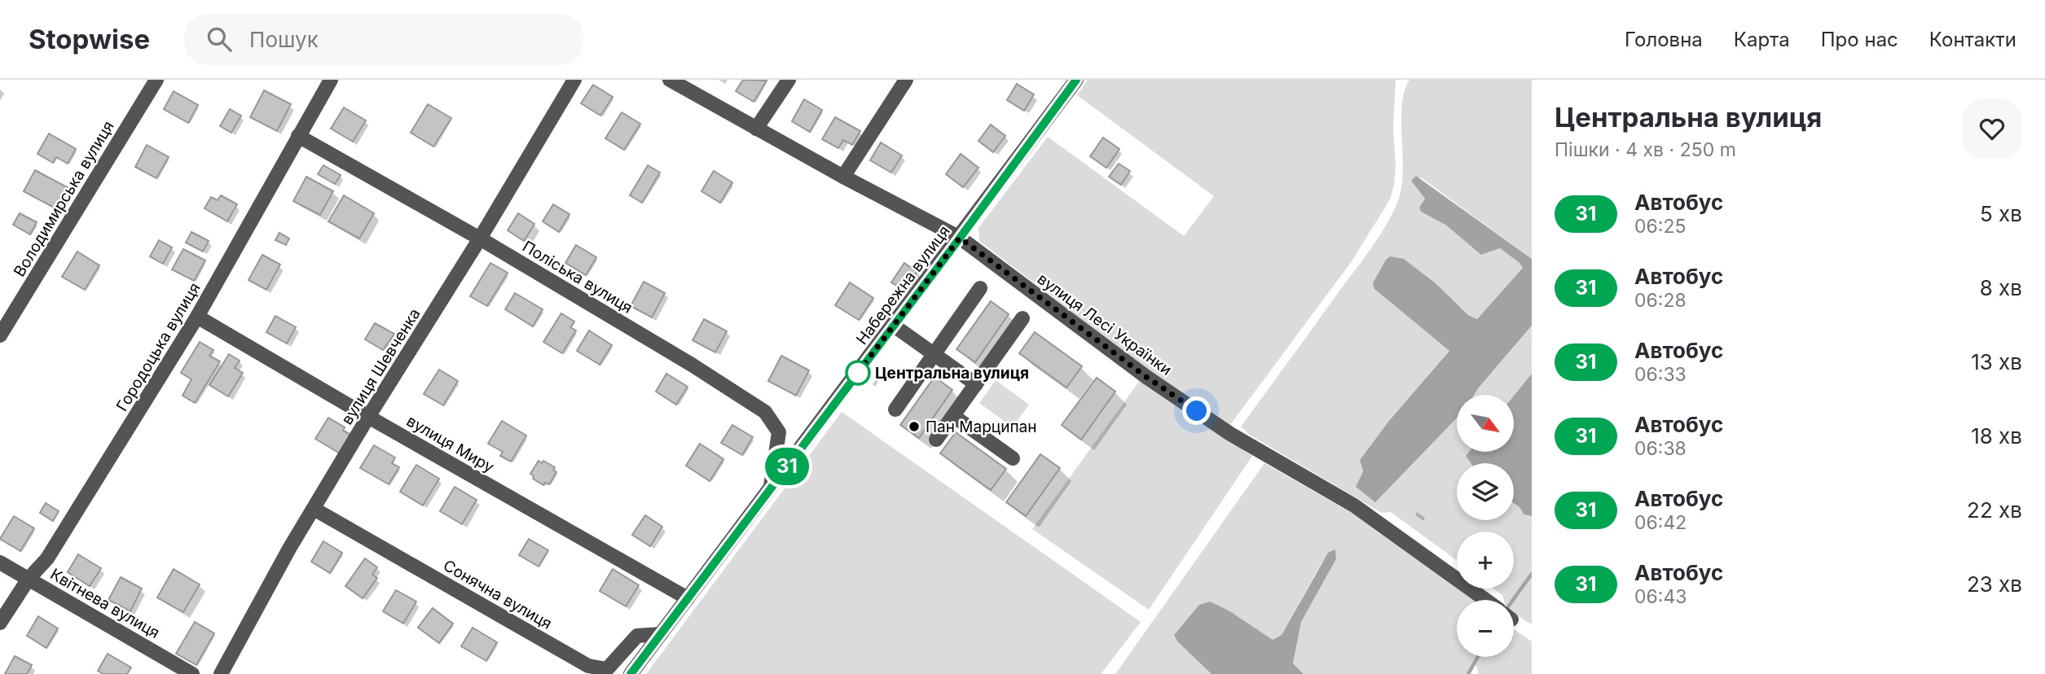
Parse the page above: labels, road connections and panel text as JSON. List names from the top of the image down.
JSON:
{
  "streets": {
    "street": [
      "Володимирська вулиця",
      "Поліська вулиця",
      "Набережна вулиця",
      "вулиця Лесі Українки",
      "Городоцька вулиця",
      "вулиця Шевченка",
      "вулиця Миру",
      "Сонячна вулиця",
      "Квітнева вулиця"
    ]
  },
  "crossings": [
    ["Поліська вулиця", "Набережна вулиця"],
    ["Поліська вулиця", "Городоцька вулиця"],
    ["Поліська вулиця", "вулиця Шевченка"],
    ["Набережна вулиця", "вулиця Лесі Українки"],
    ["Набережна вулиця", "вулиця Миру"],
    ["Набережна вулиця", "Сонячна вулиця"],
    ["Городоцька вулиця", "вулиця Миру"],
    ["Городоцька вулиця", "Квітнева вулиця"],
    ["вулиця Шевченка", "вулиця Миру"],
    ["вулиця Шевченка", "Сонячна вулиця"]
  ],
  "places": ["Центральна вулиця", "Пан Марципан"],
  "lines": ["bus line 31"],
  "north": "bottom right",
  "page": {
    "header": "Stopwise",
    "search": "Пошук",
    "nav": [
      "Головна",
      "Карта",
      "Про нас",
      "Контакти"
    ],
    "on_map": "31",
    "heading": ["Центральна вулиця", "Пішки · 4 хв · 250 m"],
    "list": [
      {
        "mark": "31",
        "name": "Автобус",
        "note": "06:25",
        "value": "5 хв"
      },
      {
        "mark": "31",
        "name": "Автобус",
        "note": "06:28",
        "value": "8 хв"
      },
      {
        "mark": "31",
        "name": "Автобус",
        "note": "06:33",
        "value": "13 хв"
      },
      {
        "mark": "31",
        "name": "Автобус",
        "note": "06:38",
        "value": "18 хв"
      },
      {
        "mark": "31",
        "name": "Автобус",
        "note": "06:42",
        "value": "22 хв"
      },
      {
        "mark": "31",
        "name": "Автобус",
        "note": "06:43",
        "value": "23 хв"
      }
    ],
    "map_buttons": ["+", "−"]
  }
}
